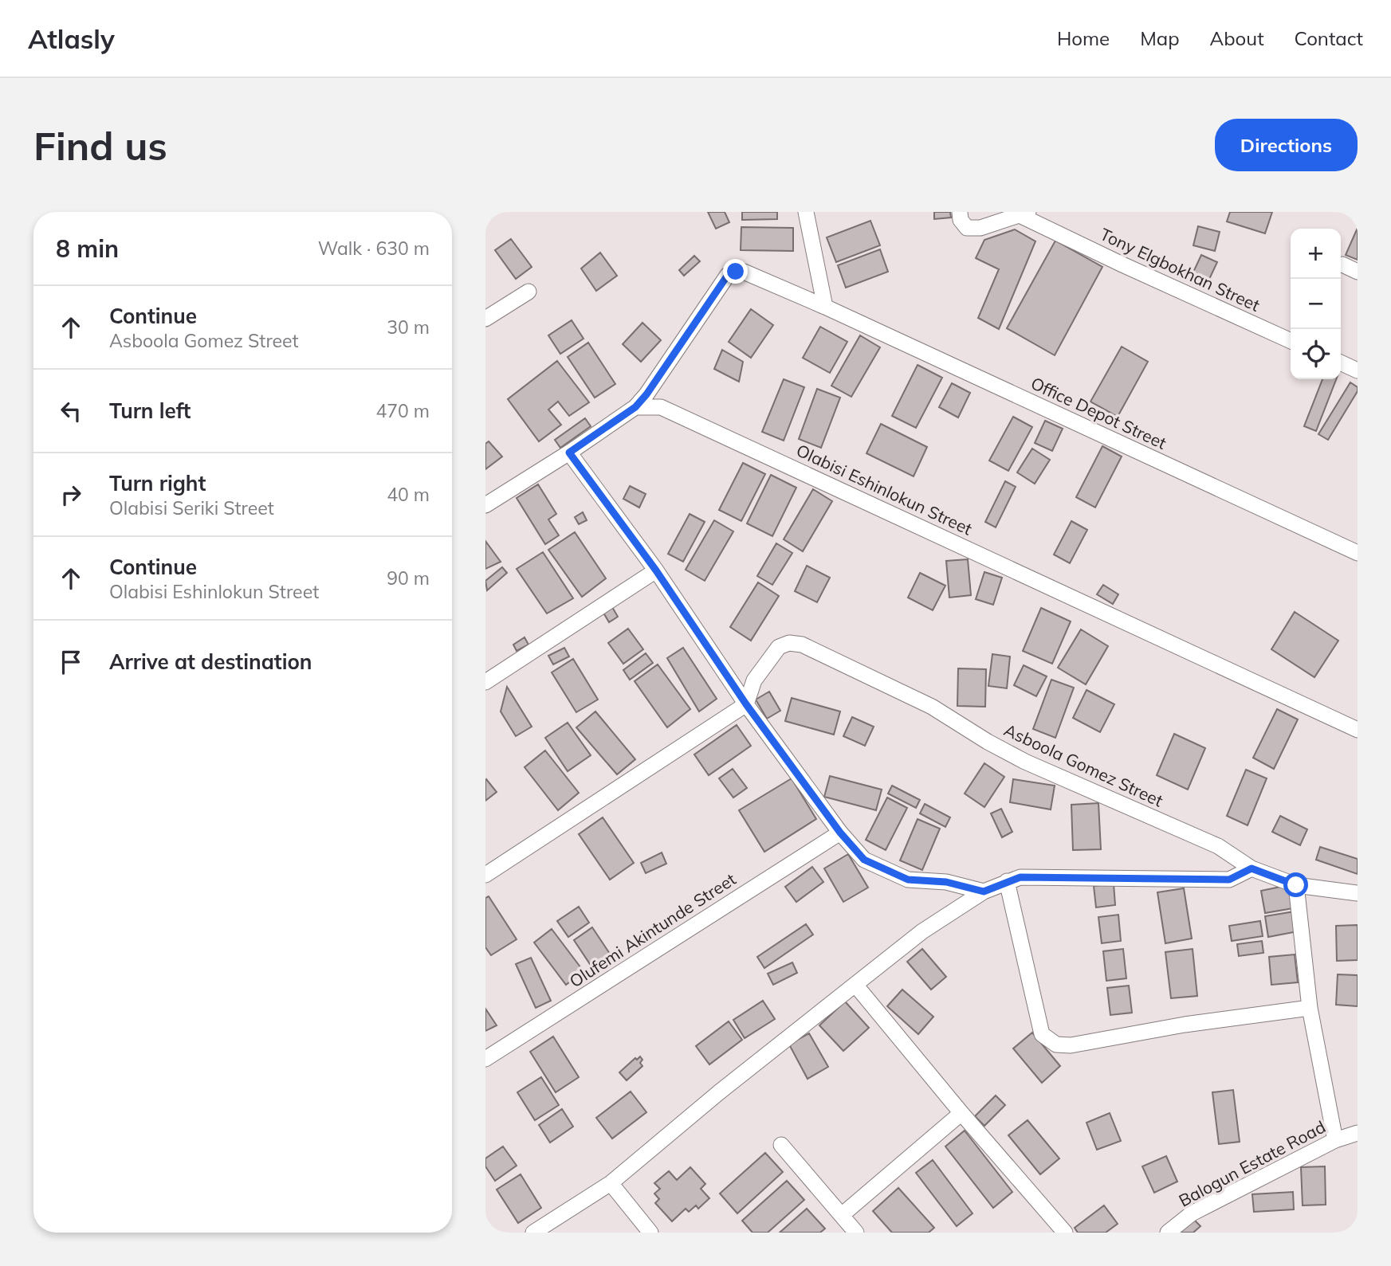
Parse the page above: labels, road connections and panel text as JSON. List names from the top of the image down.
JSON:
{
  "streets": {
    "street": [
      "Tony Elgbokhan Street",
      "Office Depot Street",
      "Olabisi Eshinlokun Street",
      "Asboola Gomez Street",
      "Olufemi Akintunde Street",
      "Balogun Estate Road"
    ]
  },
  "page": {
    "header": "Atlasly",
    "nav": [
      "Home",
      "Map",
      "About",
      "Contact"
    ],
    "buttons": "Directions",
    "title": "Find us",
    "heading": ["8 min", "Walk · 630 m"],
    "map_buttons": ["+", "−"],
    "list": [
      ["Continue", "Asboola Gomez Street", "30 m"],
      ["Turn left", "470 m"],
      ["Turn right", "Olabisi Seriki Street", "40 m"],
      ["Continue", "Olabisi Eshinlokun Street", "90 m"],
      "Arrive at destination"
    ]
  }
}
